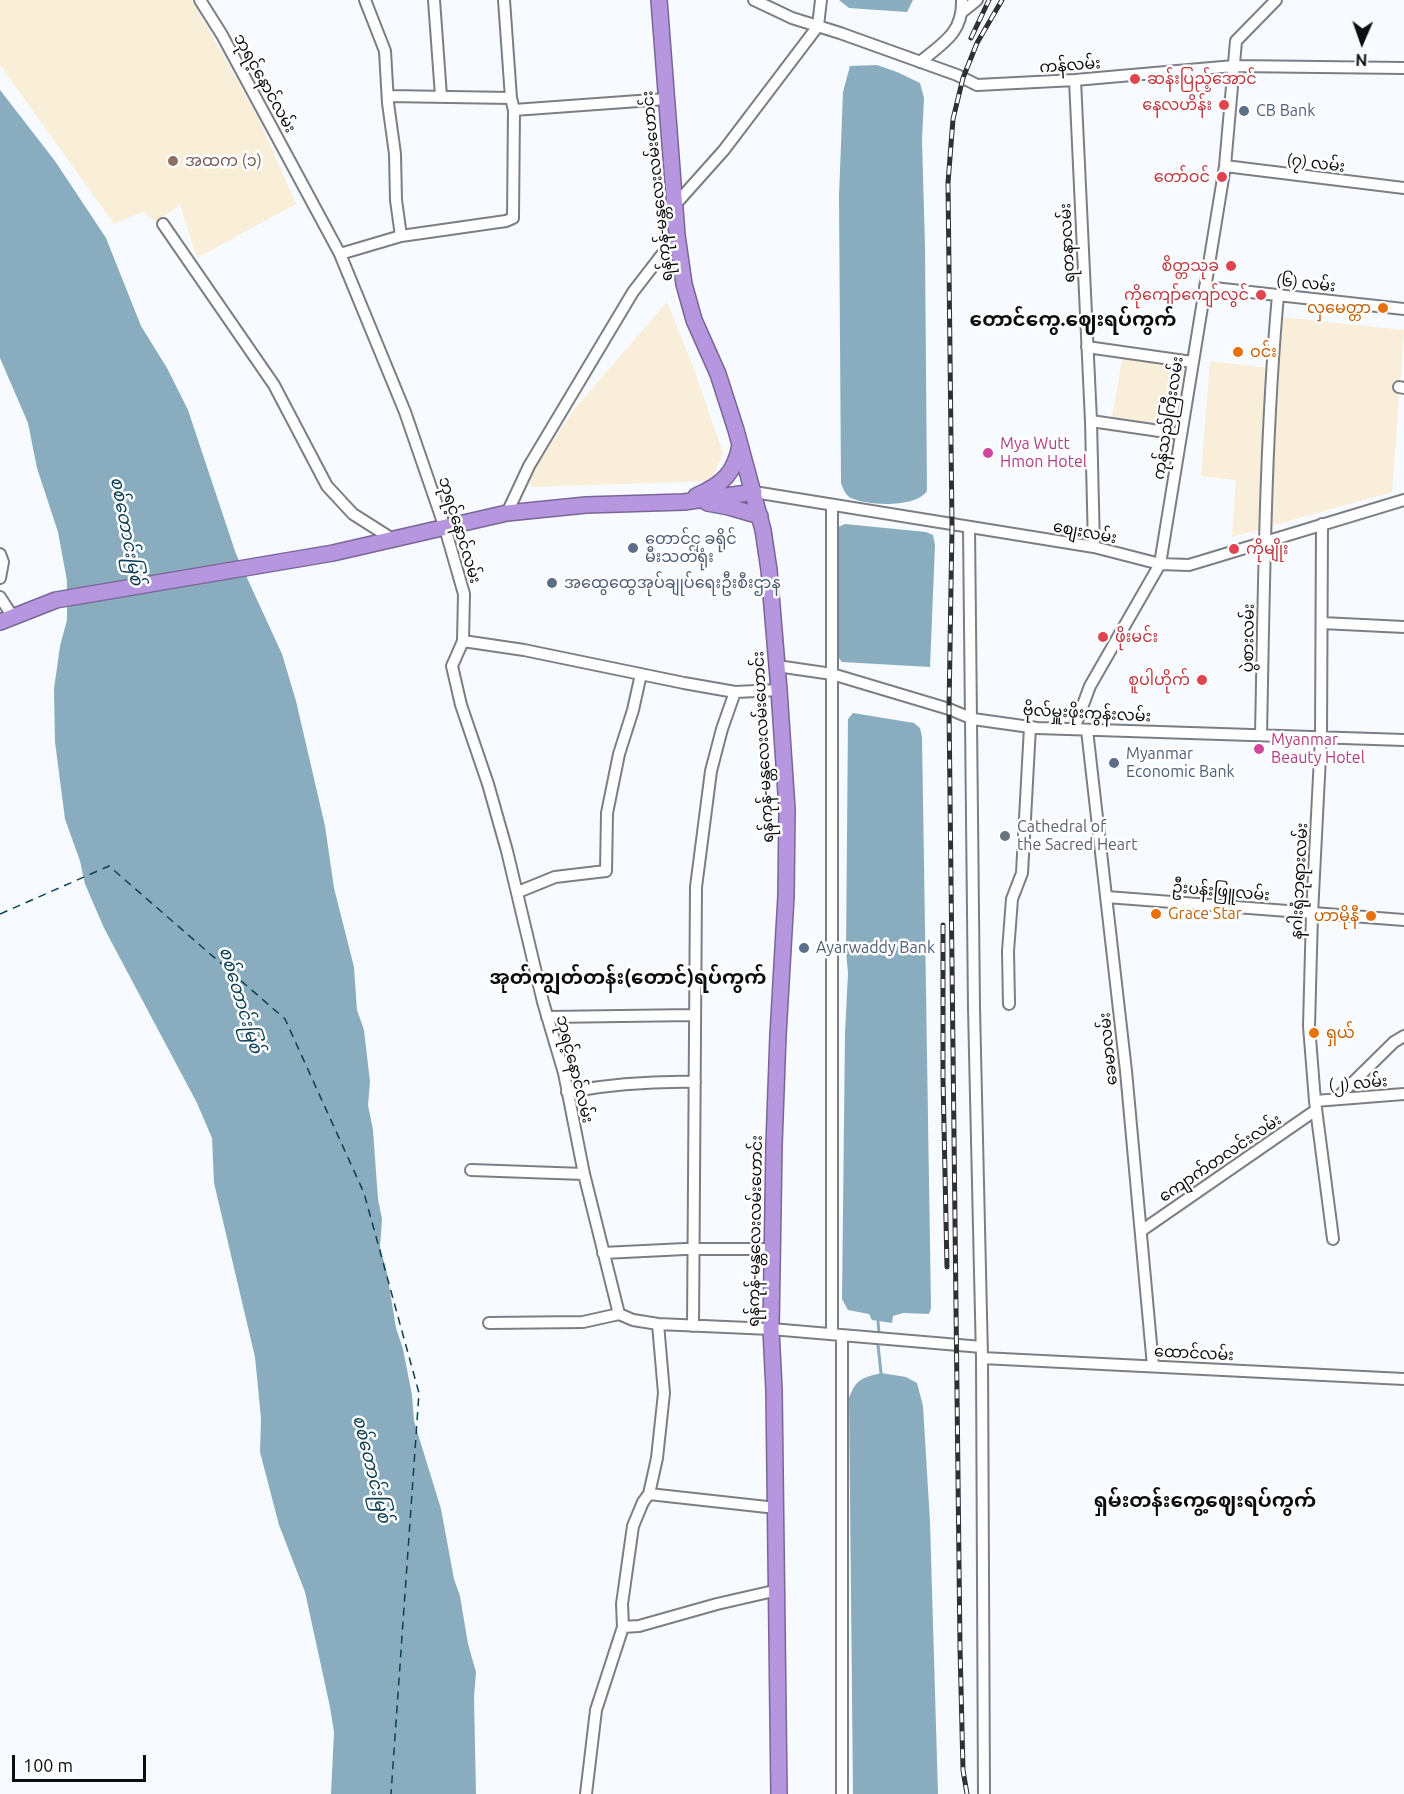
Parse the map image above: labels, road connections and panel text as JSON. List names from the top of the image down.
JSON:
{
  "streets": {
    "highway": ["ရန်ကုန်-မန္တလေးလမ်းဟောင်း"],
    "street": [
      "ကန်လမ်း",
      "ဘုရင့်နောင်လမ်း",
      "(၇) လမ်း",
      "ရတနာလမ်း",
      "(၆) လမ်း",
      "ကုန်သည်ကြီးလမ်း",
      "စျေးလမ်း",
      "ပွဲစားလမ်း",
      "ဗိုလ်မှူးဖိုးကွန်းလမ်း",
      "နဂါးရုံဘုရားလမ်း",
      "ဦးပန်းဖြူလမ်း",
      "ခေမာလမ်း",
      "(၂) လမ်း",
      "ကျောက်တလင်းလမ်း",
      "ထောင်လမ်း"
    ]
  },
  "crossings": [
    ["ကန်လမ်း", "ရတနာလမ်း"],
    ["ကန်လမ်း", "ကုန်သည်ကြီးလမ်း"],
    ["ဘုရင့်နောင်လမ်း", "ထောင်လမ်း"],
    ["(၇) လမ်း", "ကုန်သည်ကြီးလမ်း"],
    ["ရန်ကုန်-မန္တလေးလမ်းဟောင်း", "စျေးလမ်း"],
    ["ရန်ကုန်-မန္တလေးလမ်းဟောင်း", "ဗိုလ်မှူးဖိုးကွန်းလမ်း"],
    ["ရန်ကုန်-မန္တလေးလမ်းဟောင်း", "ထောင်လမ်း"],
    ["ရတနာလမ်း", "စျေးလမ်း"],
    ["(၆) လမ်း", "ကုန်သည်ကြီးလမ်း"],
    ["(၆) လမ်း", "ပွဲစားလမ်း"],
    ["ကုန်သည်ကြီးလမ်း", "စျေးလမ်း"],
    ["ကုန်သည်ကြီးလမ်း", "ဗိုလ်မှူးဖိုးကွန်းလမ်း"],
    ["စျေးလမ်း", "ပွဲစားလမ်း"],
    ["စျေးလမ်း", "နဂါးရုံဘုရားလမ်း"],
    ["ပွဲစားလမ်း", "ဗိုလ်မှူးဖိုးကွန်းလမ်း"],
    ["ဗိုလ်မှူးဖိုးကွန်းလမ်း", "နဂါးရုံဘုရားလမ်း"],
    ["ဗိုလ်မှူးဖိုးကွန်းလမ်း", "ခေမာလမ်း"],
    ["နဂါးရုံဘုရားလမ်း", "ဦးပန်းဖြူလမ်း"],
    ["နဂါးရုံဘုရားလမ်း", "(၂) လမ်း"],
    ["နဂါးရုံဘုရားလမ်း", "ကျောက်တလင်းလမ်း"],
    ["ဦးပန်းဖြူလမ်း", "ခေမာလမ်း"],
    ["ခေမာလမ်း", "ကျောက်တလင်းလမ်း"],
    ["ခေမာလမ်း", "ထောင်လမ်း"],
    ["(၂) လမ်း", "ကျောက်တလင်းလမ်း"]
  ],
  "districts": ["တောင်ကွေ.ဈေးရပ်ကွက်", "အုတ်ကျွတ်တန်း(တောင်)ရပ်ကွက်", "ရှမ်းတန်းကွေ့ဈေးရပ်ကွက်"],
  "water": ["စစ်တောင်းမြစ်"],
  "places": [
    "ဆန်းပြည့်အောင်",
    "နေလဟိန်း",
    "CB Bank",
    "အထက (၁)",
    "တော်ဝင်",
    "စိတ္တသုခ",
    "ကိုကျော်ကျော်လွင်",
    "လှမေတ္တာ",
    "ဝင်း",
    "Mya Wutt Hmon Hotel",
    "တောင်ငူ ခရိုင် မီးသတ်ရုံး",
    "ကိုမျိုး",
    "အထွေထွေအုပ်ချုပ်ရေးဦးစီးဌာန",
    "ဖိုးမင်း",
    "စူပါဟိုက်",
    "Myanmar Beauty Hotel",
    "Myanmar Economic Bank",
    "Cathedral of the Sacred Heart",
    "Grace Star",
    "ဟာမိုနီ",
    "Ayarwaddy Bank",
    "ရှယ်"
  ],
  "scale_bar": "100 m",
  "north": "bottom"
}
